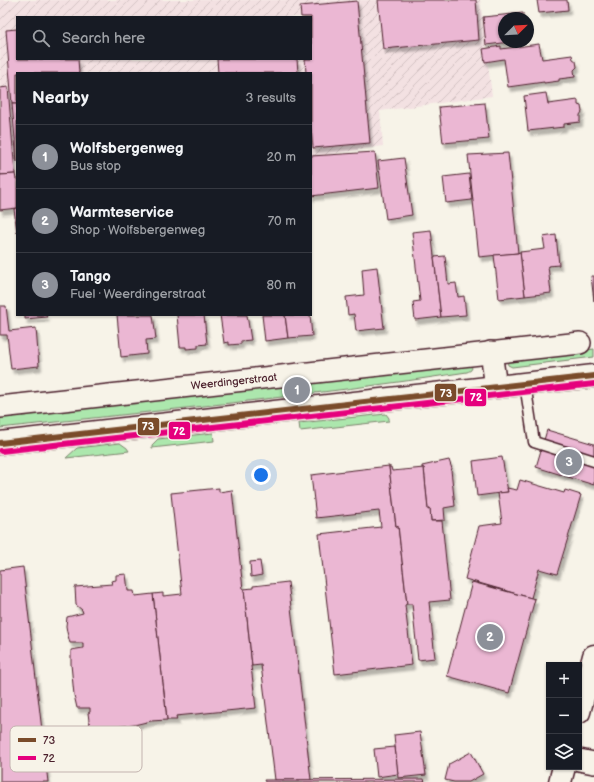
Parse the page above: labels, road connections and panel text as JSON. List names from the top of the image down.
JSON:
{
  "streets": {
    "street": ["Weerdingerstraat"]
  },
  "lines": ["transit line 73", "transit line 72"],
  "legend": ["73", "72"],
  "north": "top right",
  "page": {
    "search": "Search here",
    "heading": ["Nearby", "3 results"],
    "list": [
      {
        "mark": "1",
        "name": "Wolfsbergenweg",
        "note": "Bus stop",
        "value": "20 m"
      },
      {
        "mark": "2",
        "name": "Warmteservice",
        "note": "Shop · Wolfsbergenweg",
        "value": "70 m"
      },
      {
        "mark": "3",
        "name": "Tango",
        "note": "Fuel · Weerdingerstraat",
        "value": "80 m"
      }
    ],
    "pins": ["1", "3", "2"],
    "map_buttons": ["+", "−"]
  }
}
